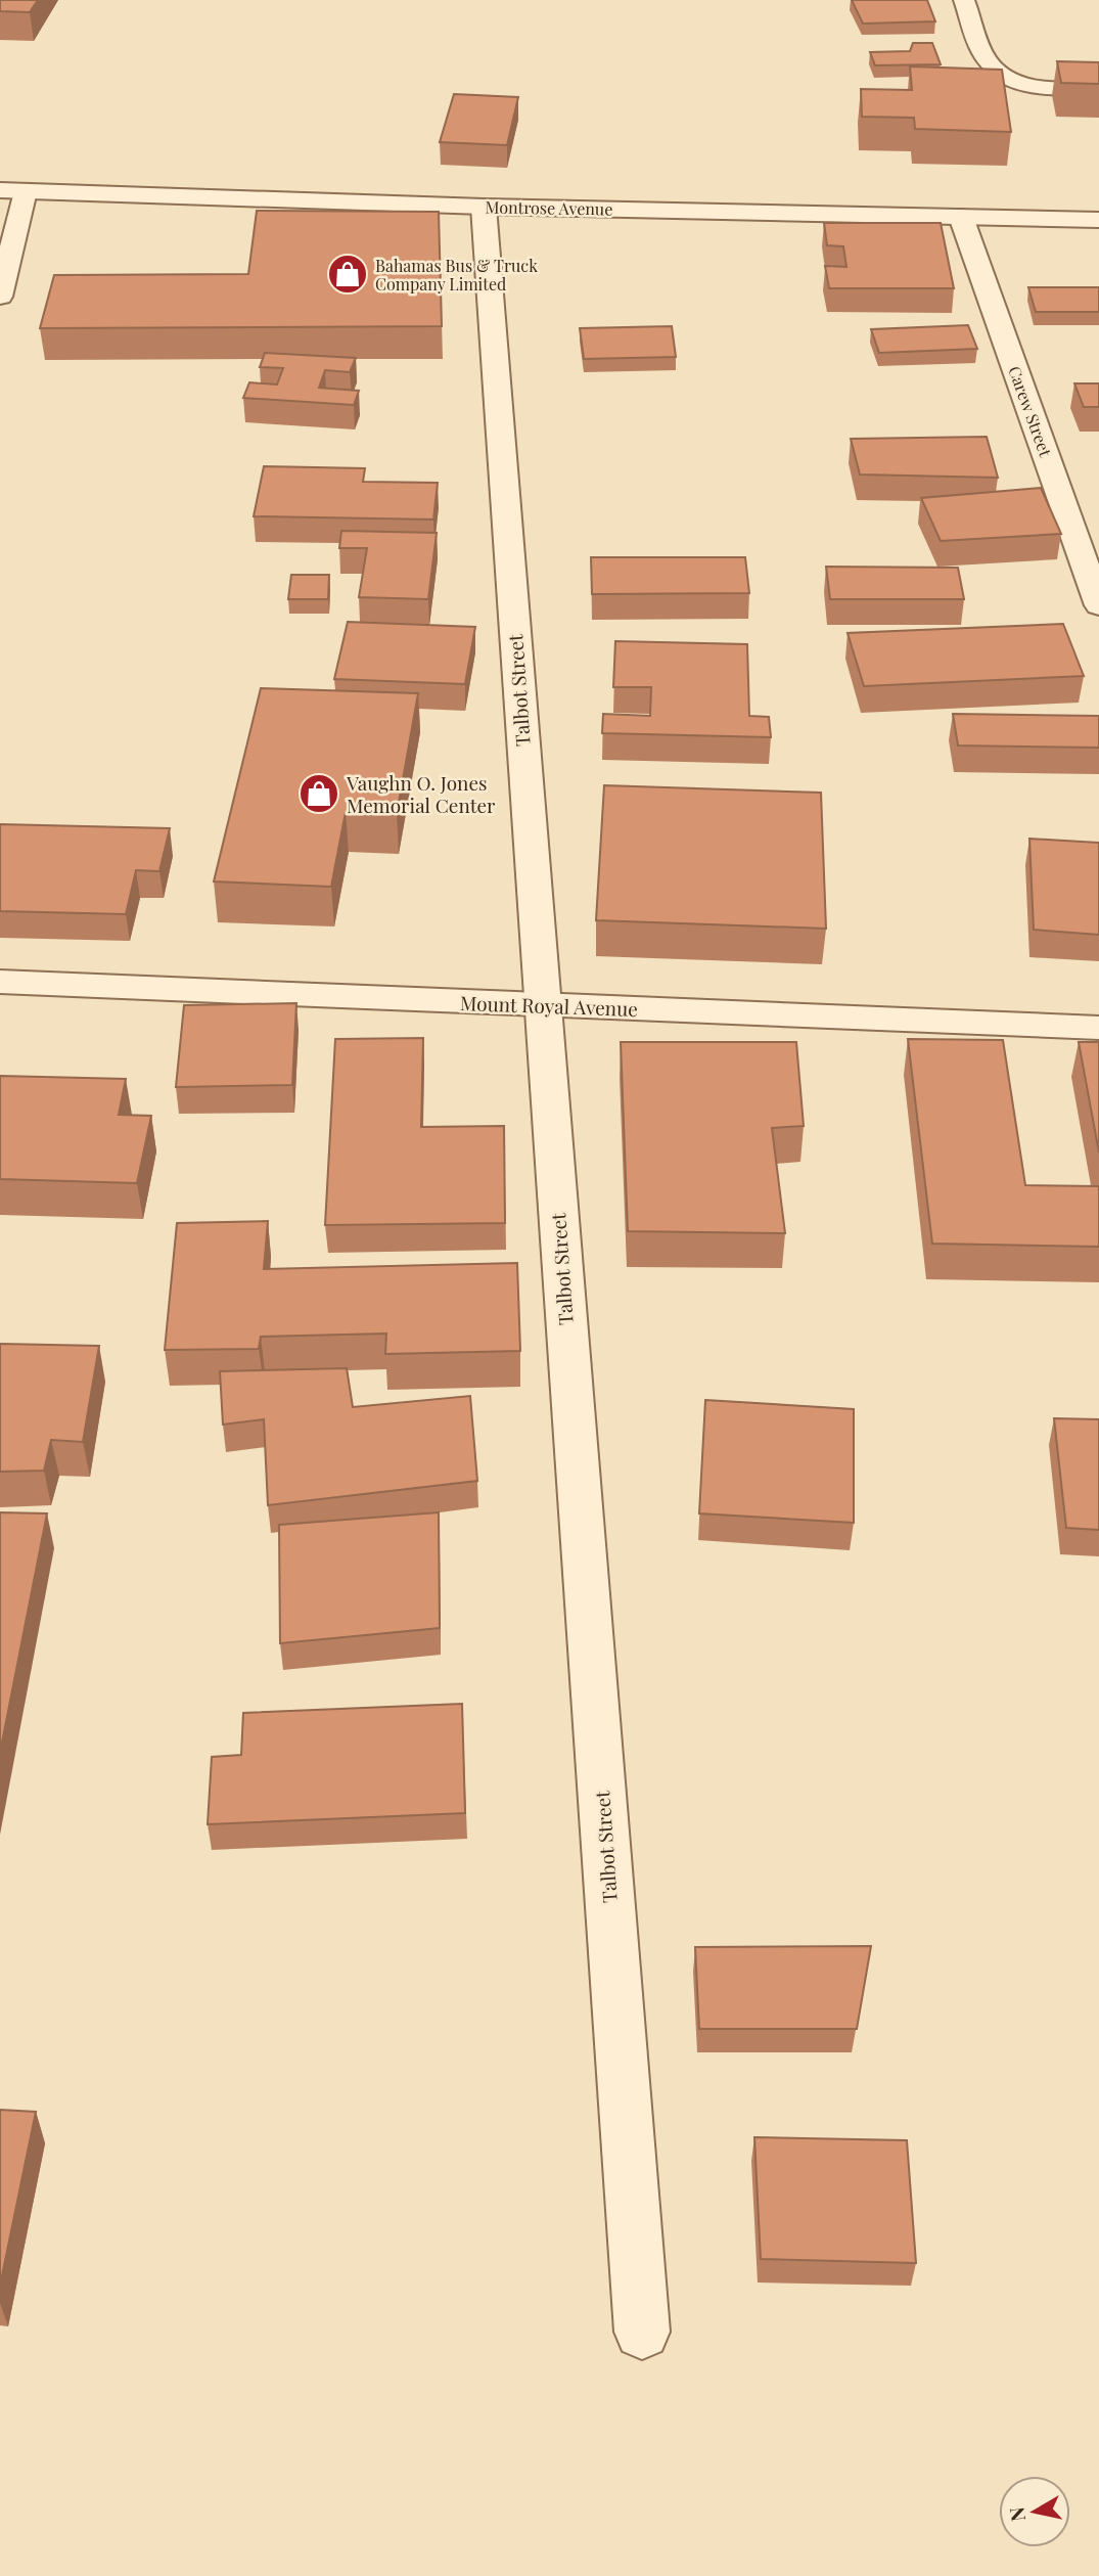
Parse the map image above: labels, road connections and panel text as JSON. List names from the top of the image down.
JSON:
{
  "streets": {
    "street": [
      "Montrose Avenue",
      "Carew Street",
      "Talbot Street",
      "Mount Royal Avenue"
    ]
  },
  "crossings": [
    ["Montrose Avenue", "Carew Street"],
    ["Montrose Avenue", "Talbot Street"],
    ["Talbot Street", "Mount Royal Avenue"]
  ],
  "places": {
    "shop": ["Bahamas Bus & Truck Company Limited", "Vaughn O. Jones Memorial Center"]
  },
  "north": "left"
}
